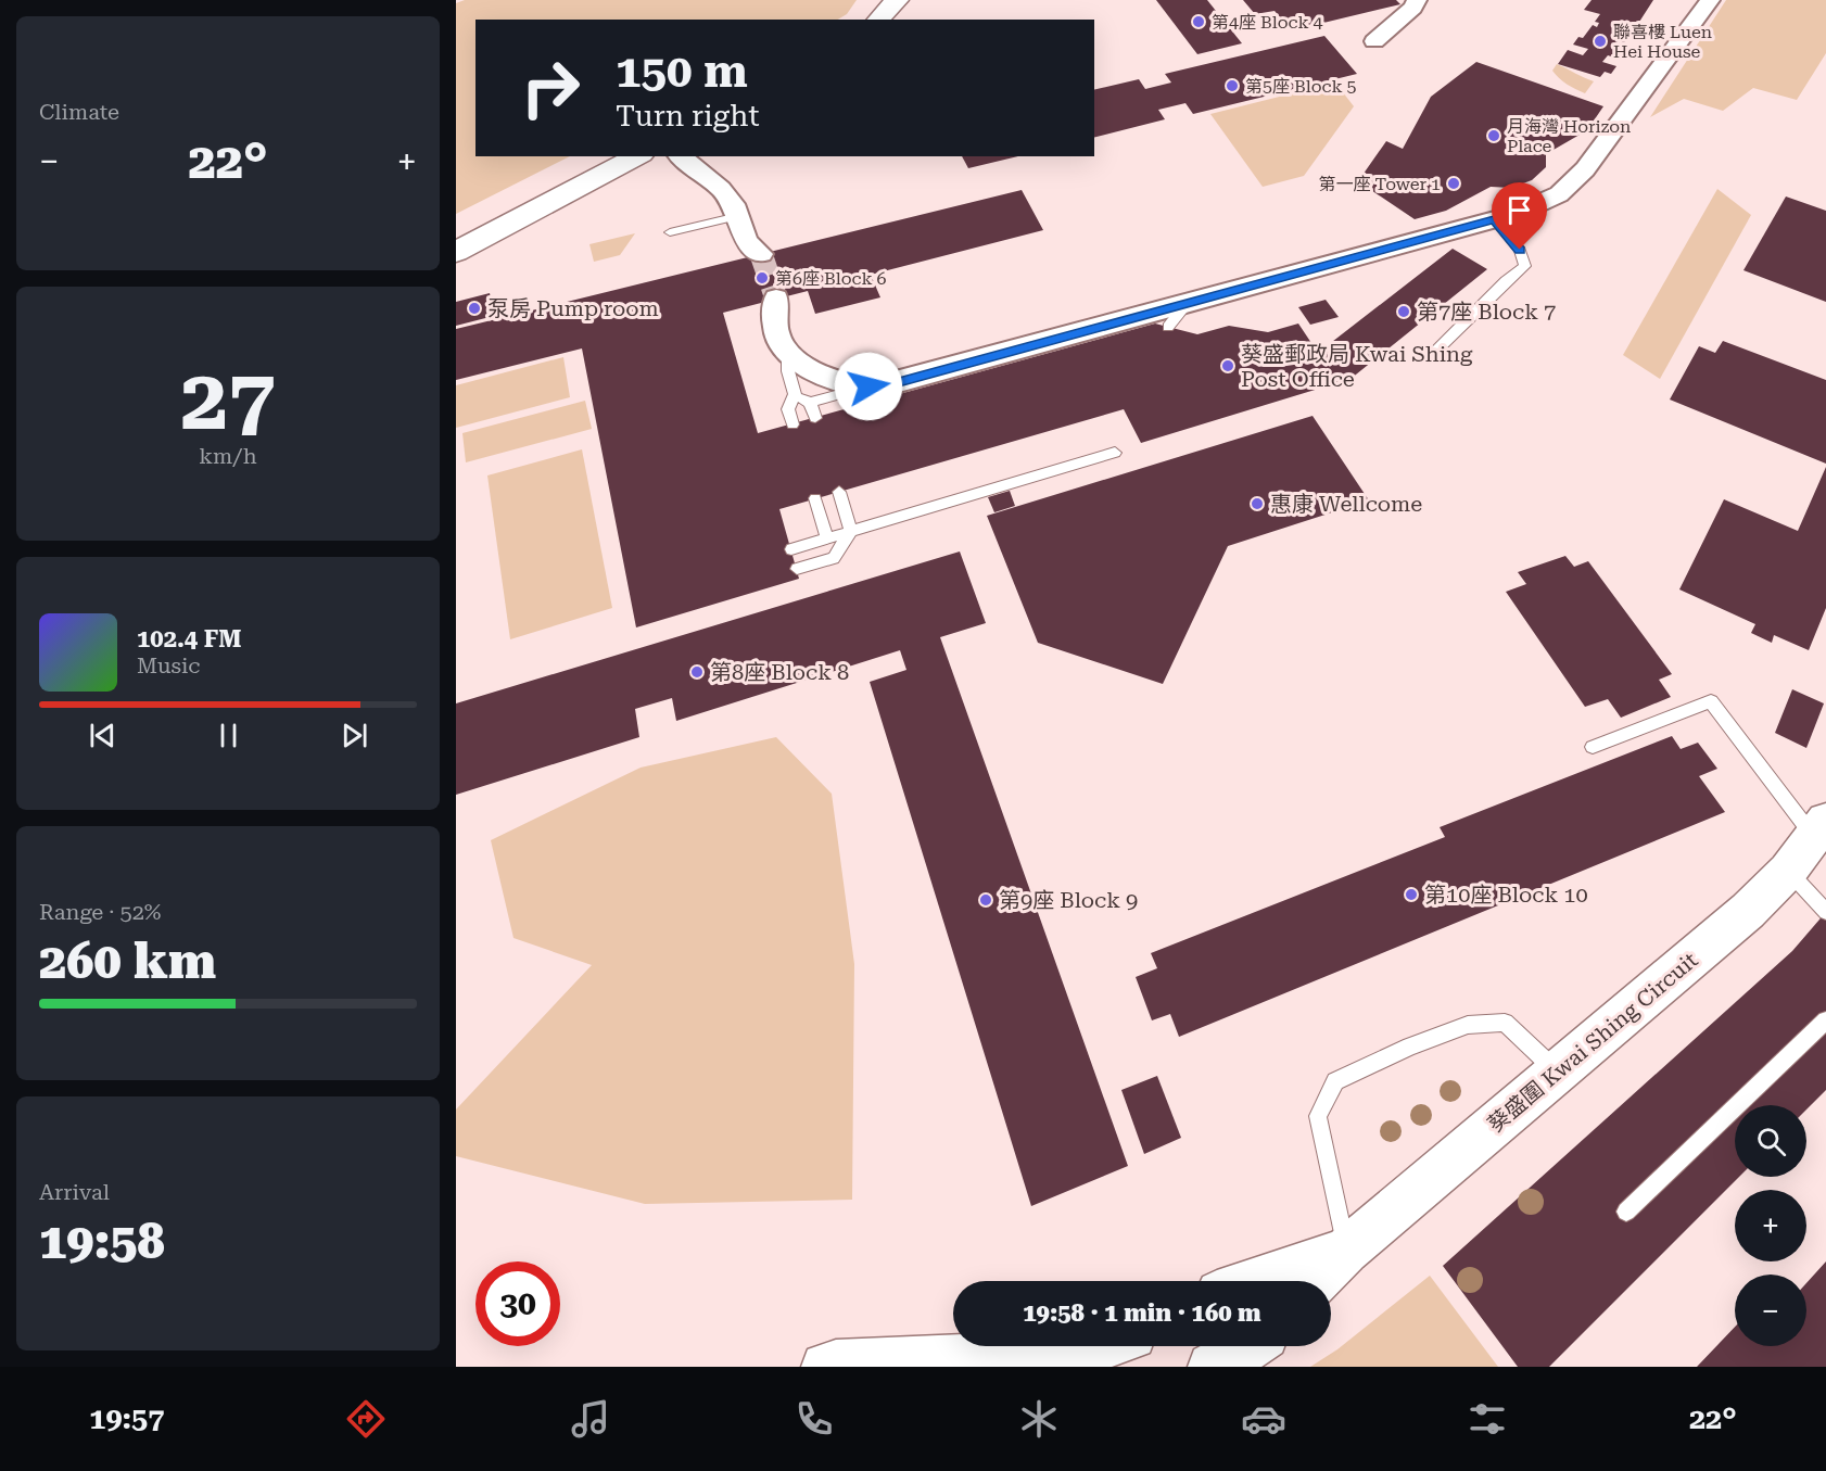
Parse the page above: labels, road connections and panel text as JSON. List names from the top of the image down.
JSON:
{
  "streets": {
    "street": ["葵盛圍 Kwai Shing Circuit"]
  },
  "places": [
    "第4座 Block 4",
    "聯喜樓 Luen Hei House",
    "第5座 Block 5",
    "月海灣 Horizon Place",
    "第一座 Tower 1",
    "第6座 Block 6",
    "泵房 Pump room",
    "第7座 Block 7",
    "葵盛郵政局 Kwai Shing Post Office",
    "惠康 Wellcome",
    "第8座 Block 8",
    "第10座 Block 10",
    "第9座 Block 9"
  ],
  "page": {
    "tile": [
      "Climate",
      ["27", "km/h"],
      ["Range · 52%", "260 km"],
      ["Arrival", "19:58"]
    ],
    "turn": ["150 m", "Turn right"],
    "heat": ["−", "22°", "+"],
    "song": ["102.4 FM", "Music"],
    "map_buttons": ["+", "−"],
    "limit": "30",
    "trip": "19:58 · 1 min · 160 m",
    "tabs": ["19:57", "22°"]
  }
}
